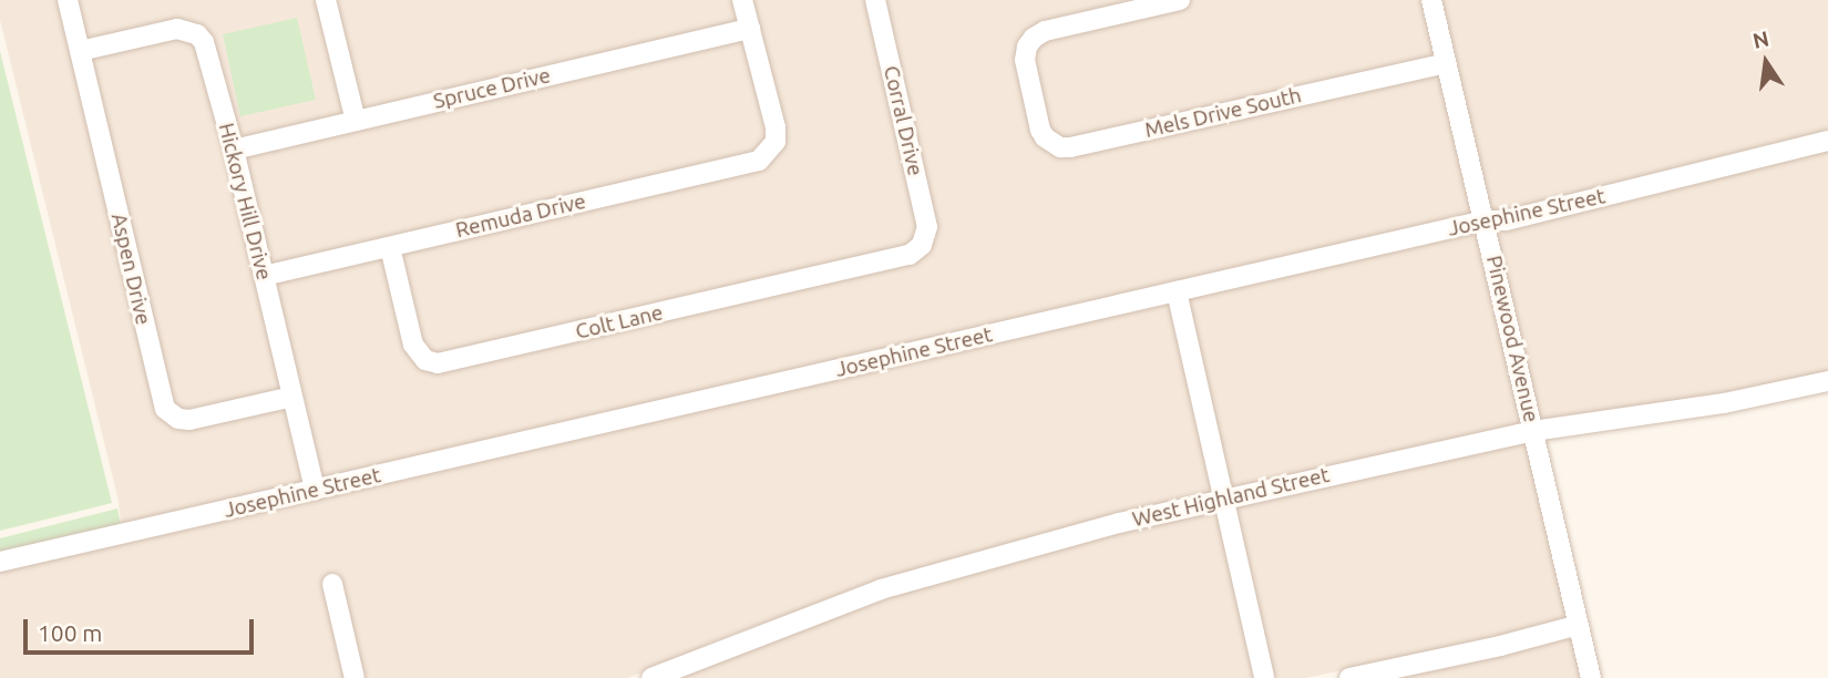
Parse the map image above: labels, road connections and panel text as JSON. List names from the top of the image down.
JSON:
{
  "streets": {
    "street": [
      "Spruce Drive",
      "Mels Drive South",
      "Corral Drive",
      "Hickory Hill Drive",
      "Josephine Street",
      "Remuda Drive",
      "Aspen Drive",
      "Colt Lane",
      "Pinewood Avenue",
      "West Highland Street"
    ]
  },
  "crossings": [
    ["Spruce Drive", "Hickory Hill Drive"],
    ["Spruce Drive", "Remuda Drive"],
    ["Mels Drive South", "Pinewood Avenue"],
    ["Corral Drive", "Colt Lane"],
    ["Hickory Hill Drive", "Josephine Street"],
    ["Hickory Hill Drive", "Remuda Drive"],
    ["Hickory Hill Drive", "Aspen Drive"],
    ["Josephine Street", "Pinewood Avenue"],
    ["Remuda Drive", "Colt Lane"],
    ["Pinewood Avenue", "West Highland Street"]
  ],
  "scale_bar": "100 m",
  "north": "top"
}
